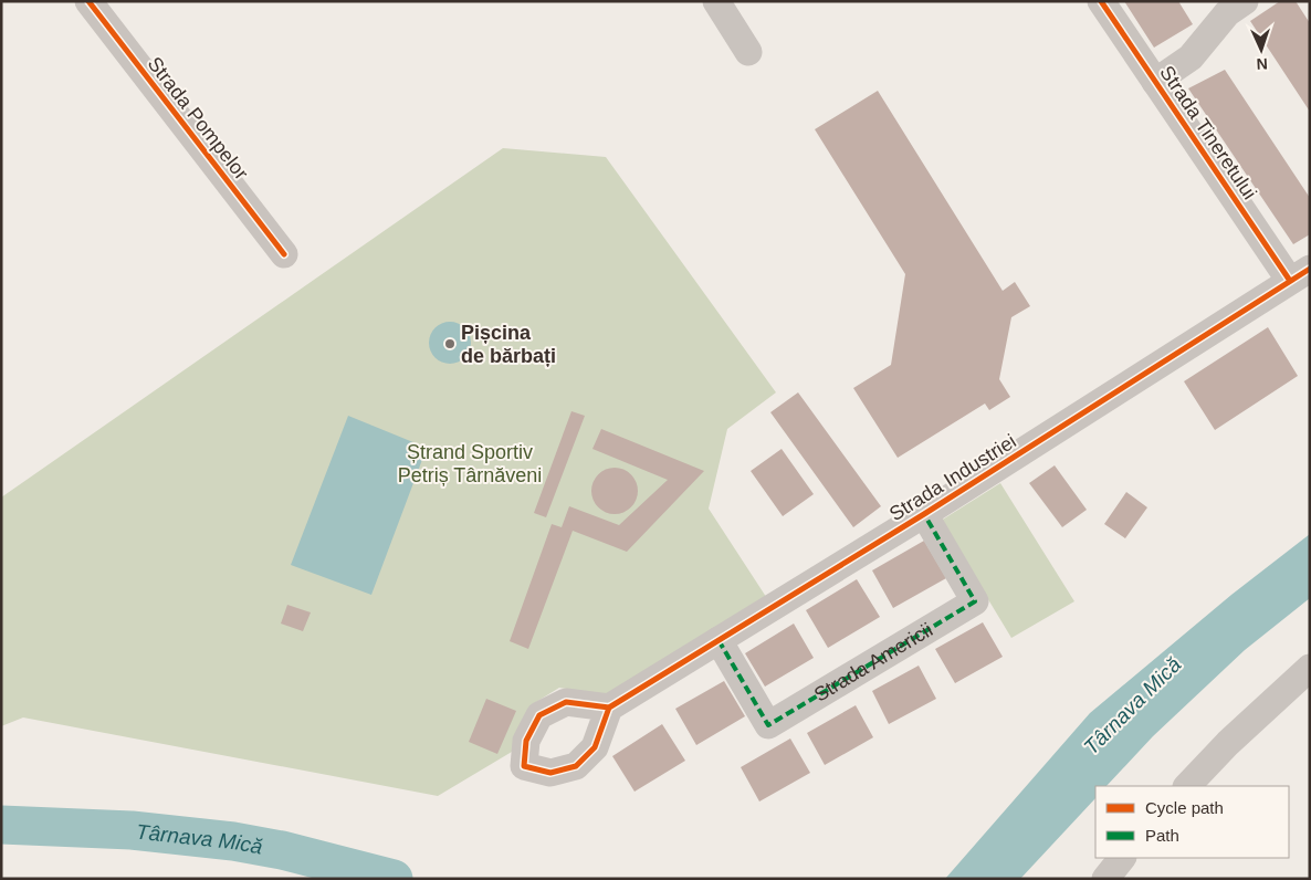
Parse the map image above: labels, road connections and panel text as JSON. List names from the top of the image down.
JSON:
{
  "streets": {
    "street": [
      "Strada Pompelor",
      "Strada Tineretului",
      "Strada Industriei",
      "Strada Americii"
    ]
  },
  "crossings": [
    ["Strada Tineretului", "Strada Industriei"],
    ["Strada Industriei", "Strada Americii"]
  ],
  "water": ["Târnava Mică"],
  "parks": ["Ștrand Sportiv Petriș Târnăveni"],
  "places": ["Pișcina de bărbați"],
  "legend": ["Cycle path", "Path"],
  "north": "bottom"
}
